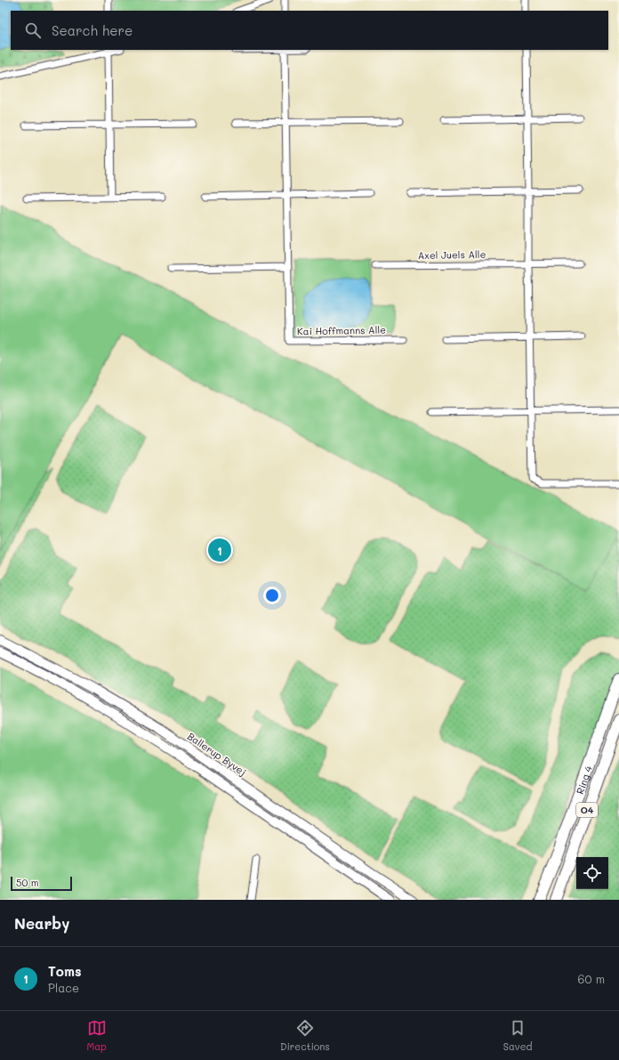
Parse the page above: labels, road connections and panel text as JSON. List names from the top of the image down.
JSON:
{
  "streets": {
    "main road": ["Ballerup Byvej", "Ring 4", "O4"],
    "street": ["Axel Juels Alle", "Kai Hoffmanns Alle"]
  },
  "scale_bar": "50 m",
  "page": {
    "search": "Search here",
    "pins": "1",
    "scale": "50 m",
    "heading": "Nearby",
    "list": [
      {
        "mark": "1",
        "name": "Toms",
        "note": "Place",
        "value": "60 m"
      }
    ],
    "nav": ["Map", "Directions", "Saved"]
  }
}
